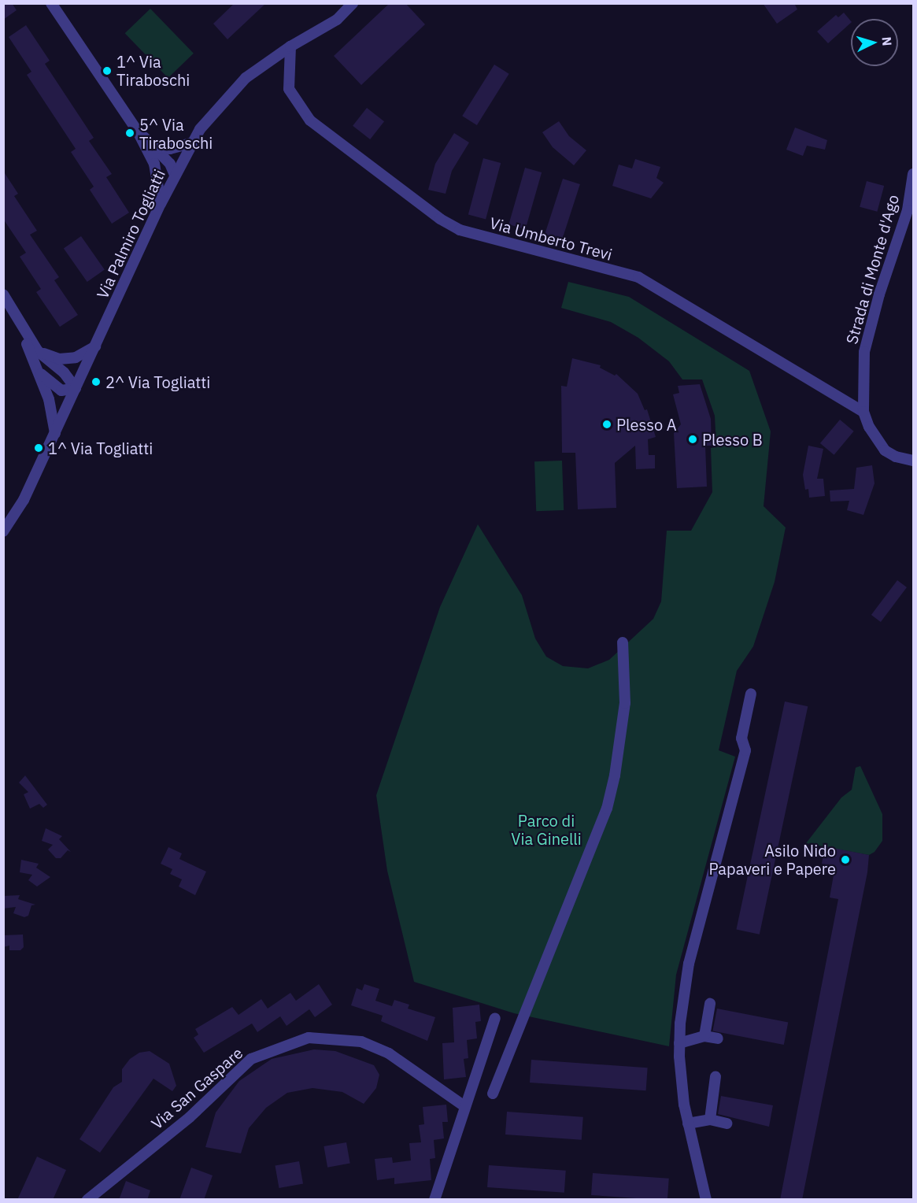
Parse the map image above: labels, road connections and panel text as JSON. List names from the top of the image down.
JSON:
{
  "streets": {
    "street": [
      "Via Palmiro Togliatti",
      "Via Umberto Trevi",
      "Strada di Monte d'Ago",
      "Via San Gaspare"
    ]
  },
  "crossings": [
    ["Via Palmiro Togliatti", "Via Umberto Trevi"],
    ["Via Umberto Trevi", "Strada di Monte d'Ago"]
  ],
  "parks": ["Parco di Via Ginelli"],
  "places": [
    "1^ Via Tiraboschi",
    "5^ Via Tiraboschi",
    "2^ Via Togliatti",
    "Plesso A",
    "Plesso B",
    "1^ Via Togliatti",
    "Asilo Nido Papaveri e Papere"
  ],
  "north": "right"
}
